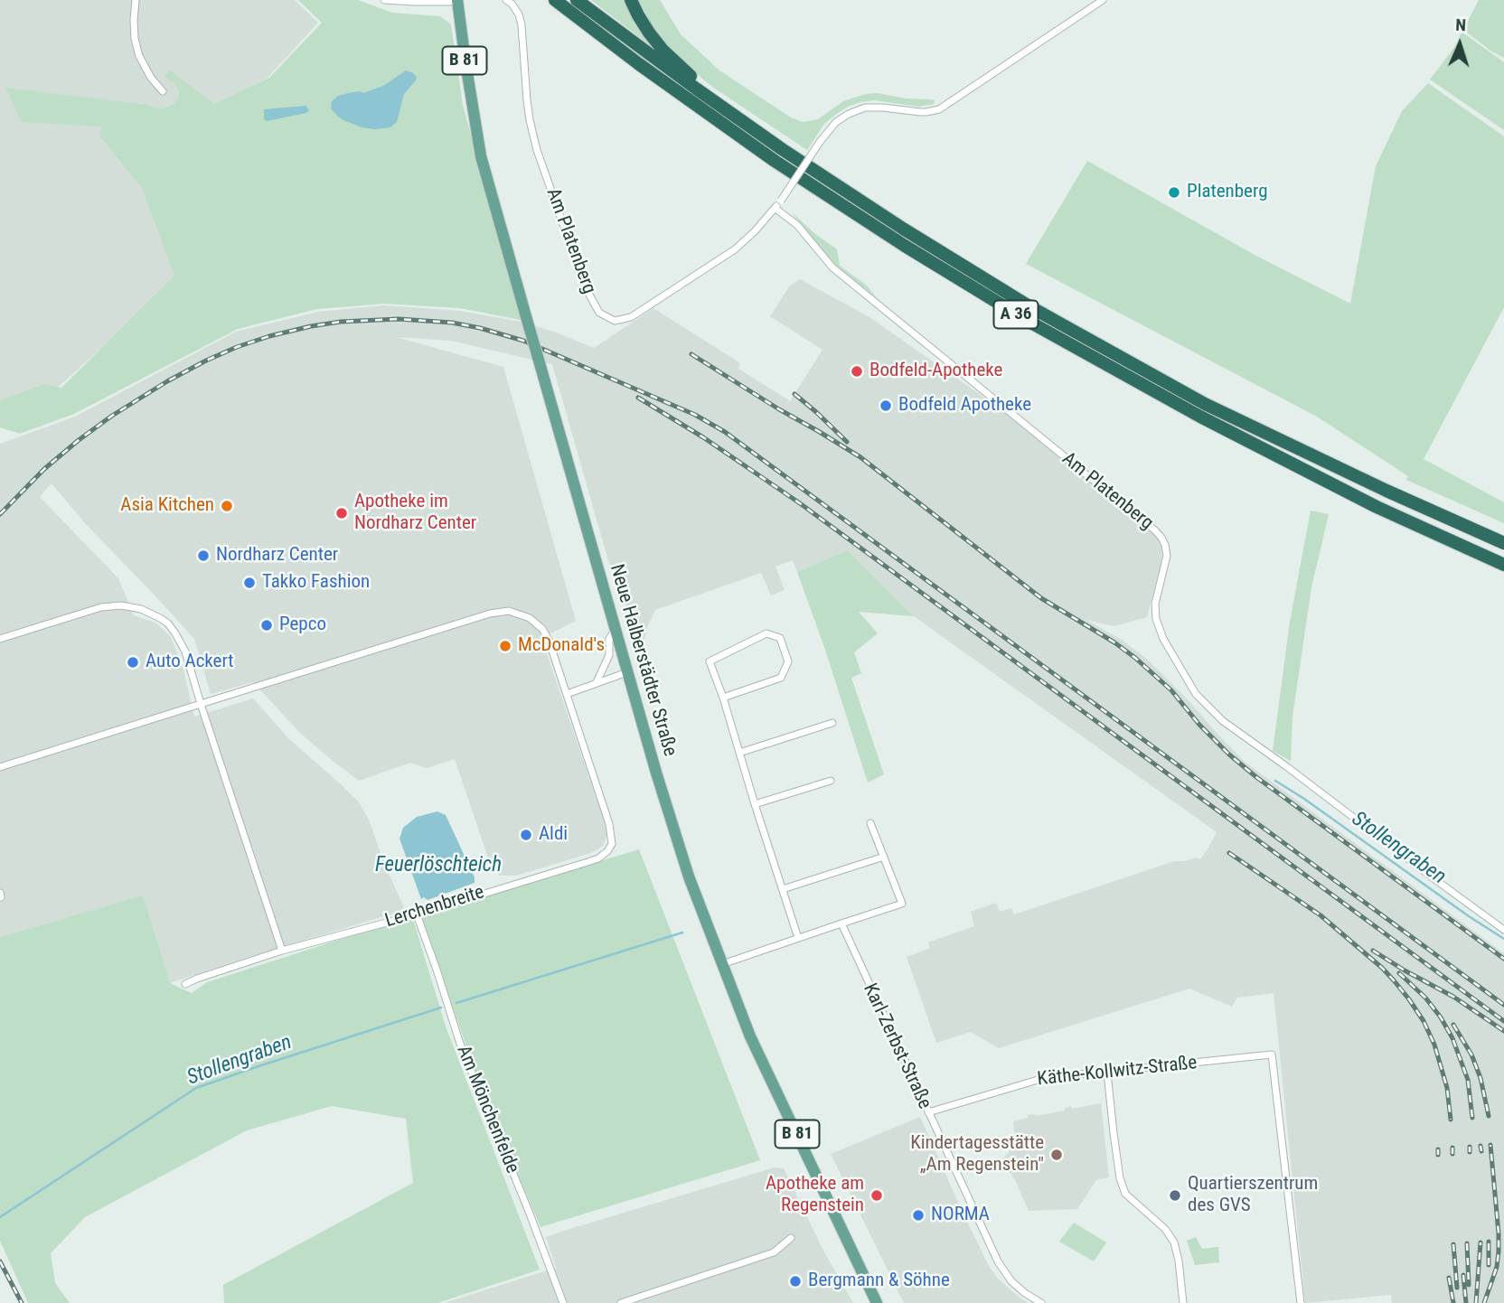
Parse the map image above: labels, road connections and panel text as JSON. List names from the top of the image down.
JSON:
{
  "streets": {
    "highway": ["A 36"],
    "main road": ["B 81", "Neue Halberstädter Straße"],
    "street": [
      "Am Platenberg",
      "Lerchenbreite",
      "Karl-Zerbst-Straße",
      "Käthe-Kollwitz-Straße",
      "Am Mönchenfelde"
    ]
  },
  "crossings": [
    ["Lerchenbreite", "Am Mönchenfelde"],
    ["Karl-Zerbst-Straße", "Käthe-Kollwitz-Straße"]
  ],
  "water": ["Stollengraben", "Feuerlöschteich"],
  "places": [
    "Platenberg",
    "Bodfeld-Apotheke",
    "Bodfeld Apotheke",
    "Asia Kitchen",
    "Apotheke im Nordharz Center",
    "Nordharz Center",
    "Takko Fashion",
    "Pepco",
    "McDonald's",
    "Auto Ackert",
    "Aldi",
    "Kindertagesstätte „Am Regenstein\"",
    "Apotheke am Regenstein",
    "Quartierszentrum des GVS",
    "NORMA",
    "Bergmann & Söhne"
  ],
  "north": "top"
}
